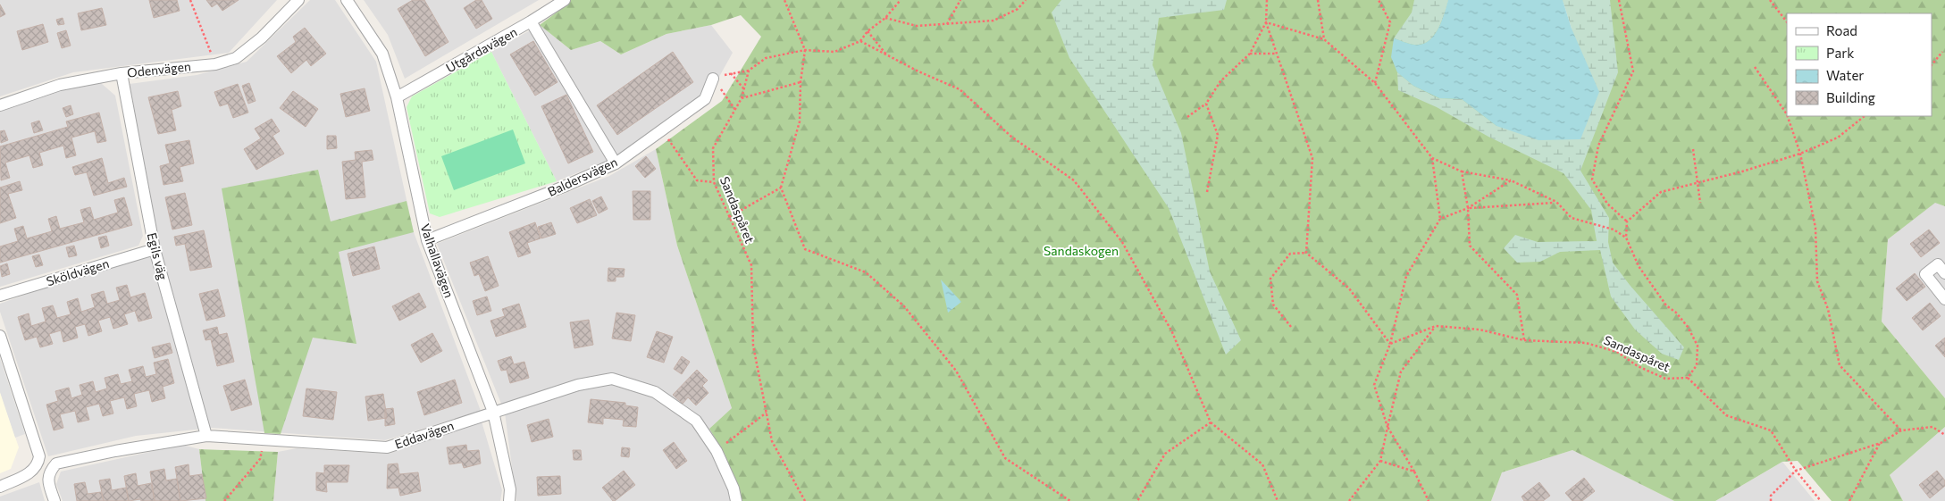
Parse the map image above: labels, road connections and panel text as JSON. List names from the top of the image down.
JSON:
{
  "streets": {
    "street": [
      "Utgårdavägen",
      "Odenvägen",
      "Baldersvägen",
      "Egils väg",
      "Valhallavägen",
      "Sköldvägen",
      "Eddavägen"
    ],
    "path": ["Sandaspåret"]
  },
  "crossings": [
    ["Utgårdavägen", "Valhallavägen"],
    ["Odenvägen", "Egils väg"],
    ["Baldersvägen", "Valhallavägen"],
    ["Egils väg", "Sköldvägen"],
    ["Egils väg", "Eddavägen"],
    ["Valhallavägen", "Eddavägen"]
  ],
  "parks": ["Sandaskogen"],
  "legend": [
    "Road",
    "Park",
    "Water",
    "Building"
  ]
}
